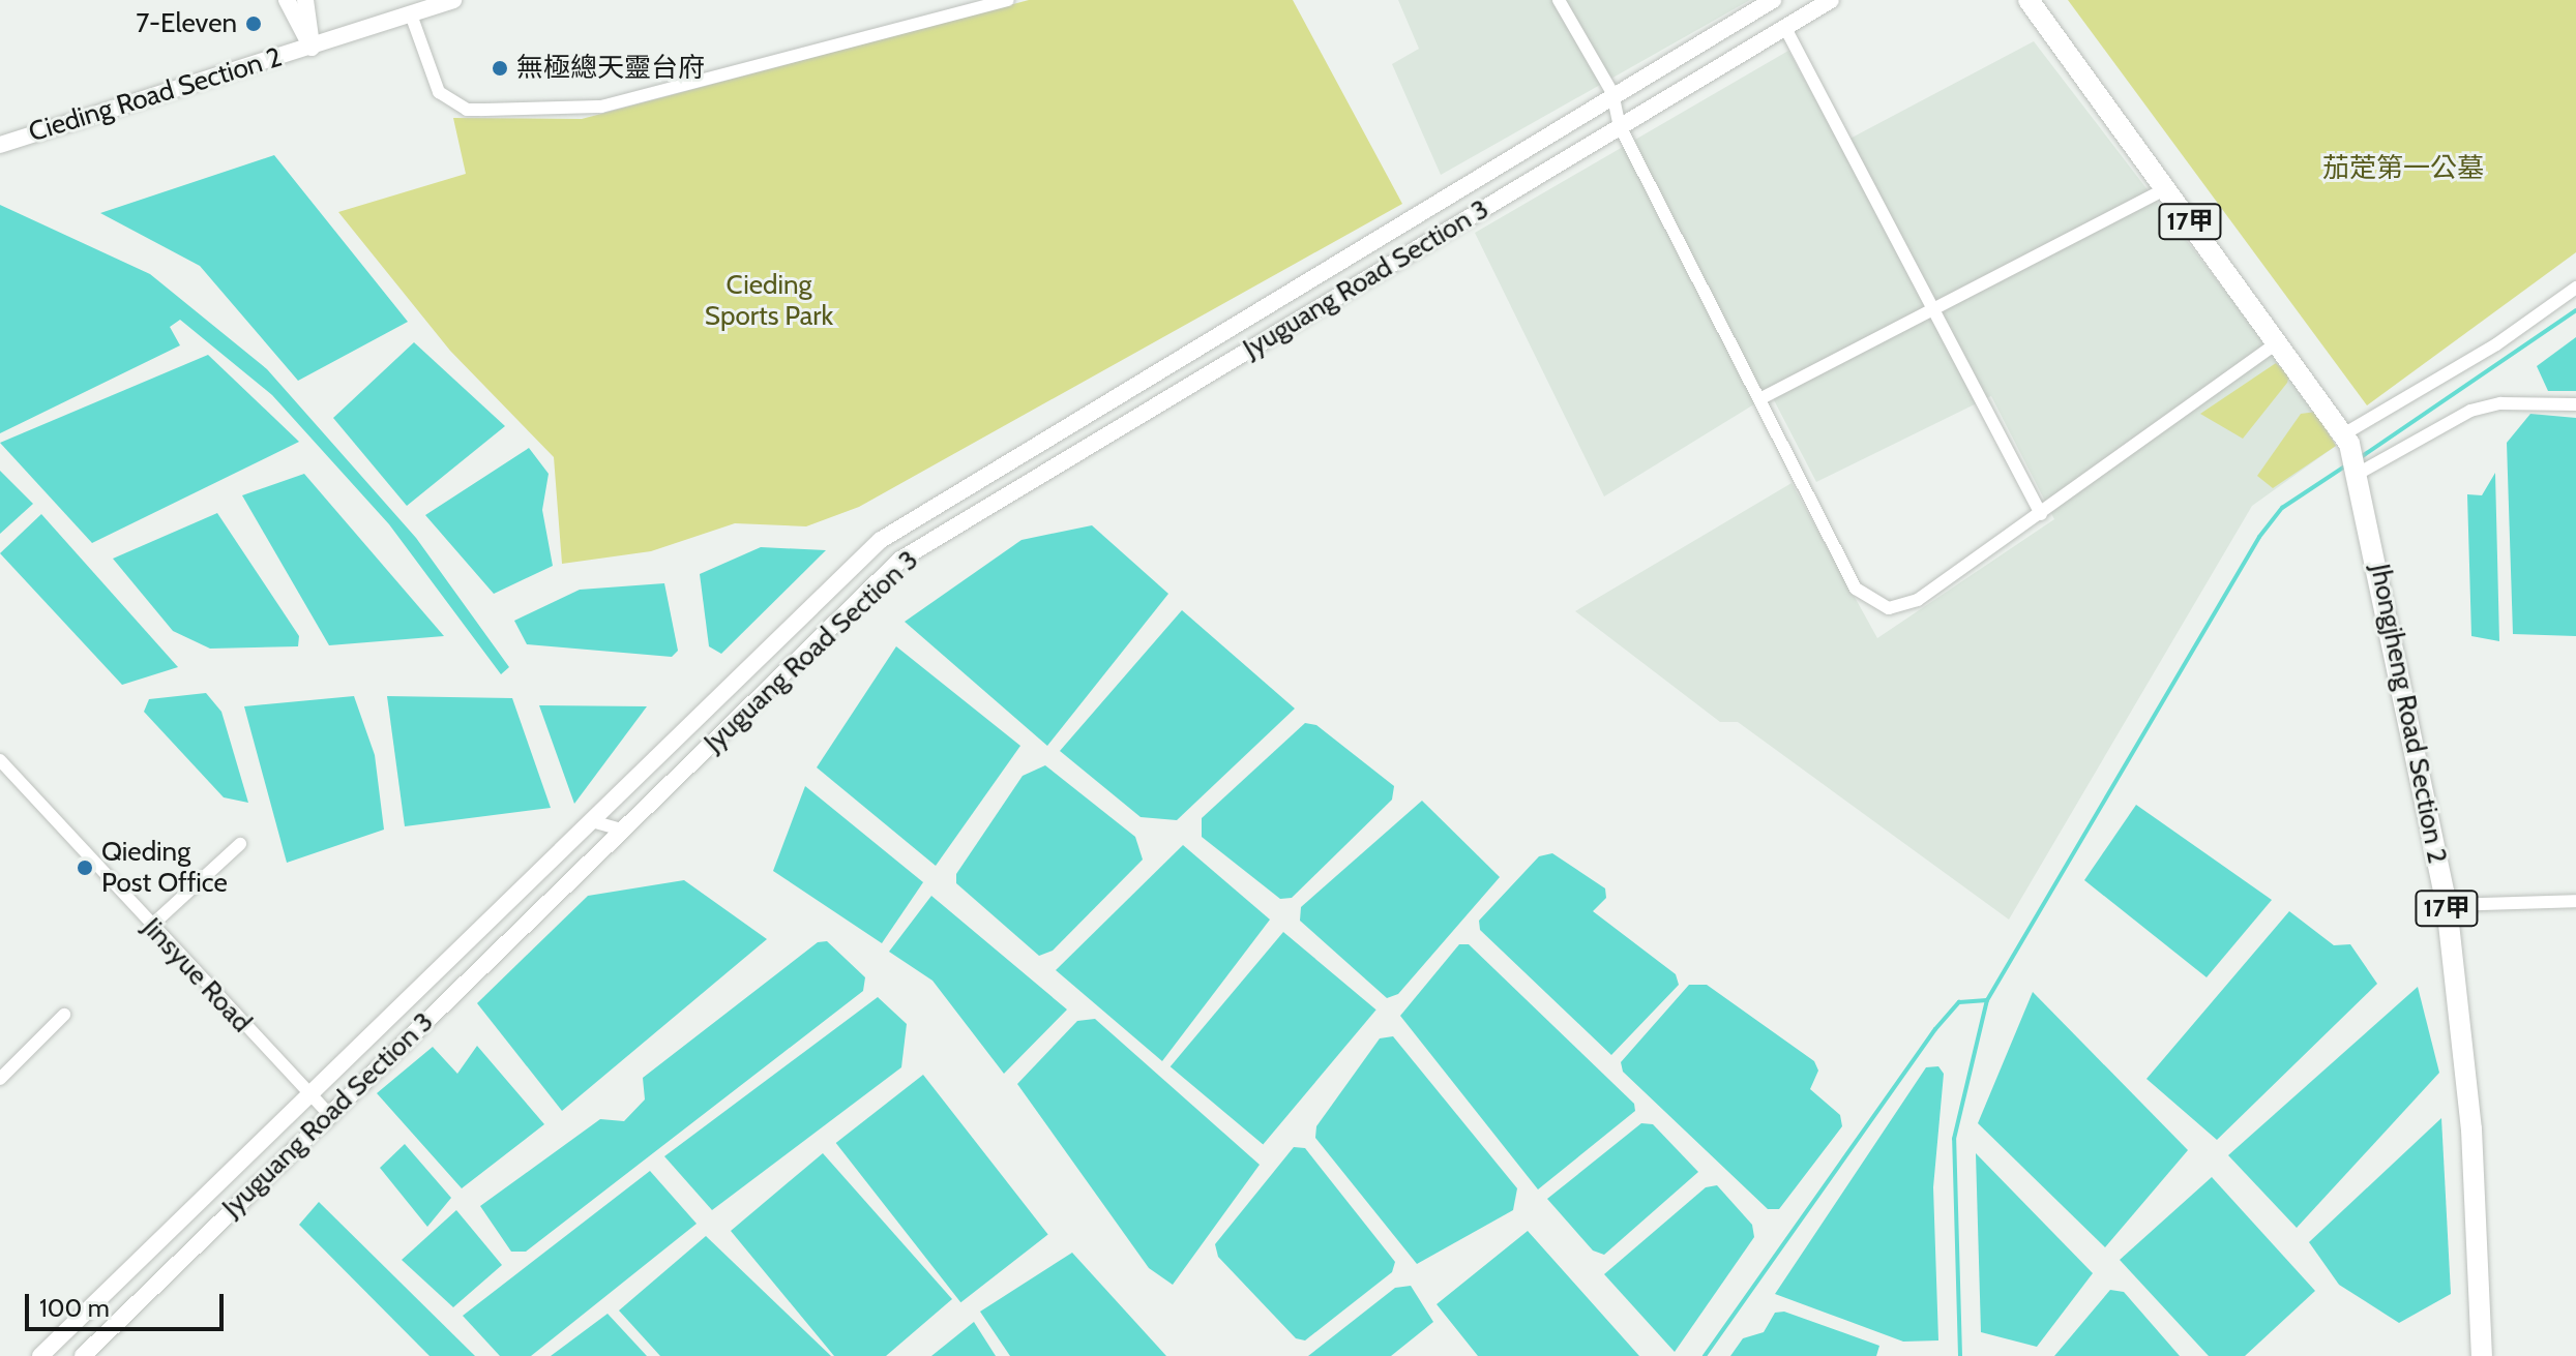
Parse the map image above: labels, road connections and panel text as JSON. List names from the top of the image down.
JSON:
{
  "streets": {
    "main road": ["17甲", "Jhongjheng Road Section 2"],
    "street": ["Cieding Road Section 2", "Jyuguang Road Section 3", "Jinsyue Road"]
  },
  "crossings": [
    ["17甲", "Jhongjheng Road Section 2"],
    ["Jyuguang Road Section 3", "Jinsyue Road"]
  ],
  "parks": ["茄萣第一公墓", "Cieding Sports Park"],
  "places": ["7-Eleven", "無極總天靈台府", "Qieding Post Office"],
  "scale_bar": "100 m"
}
